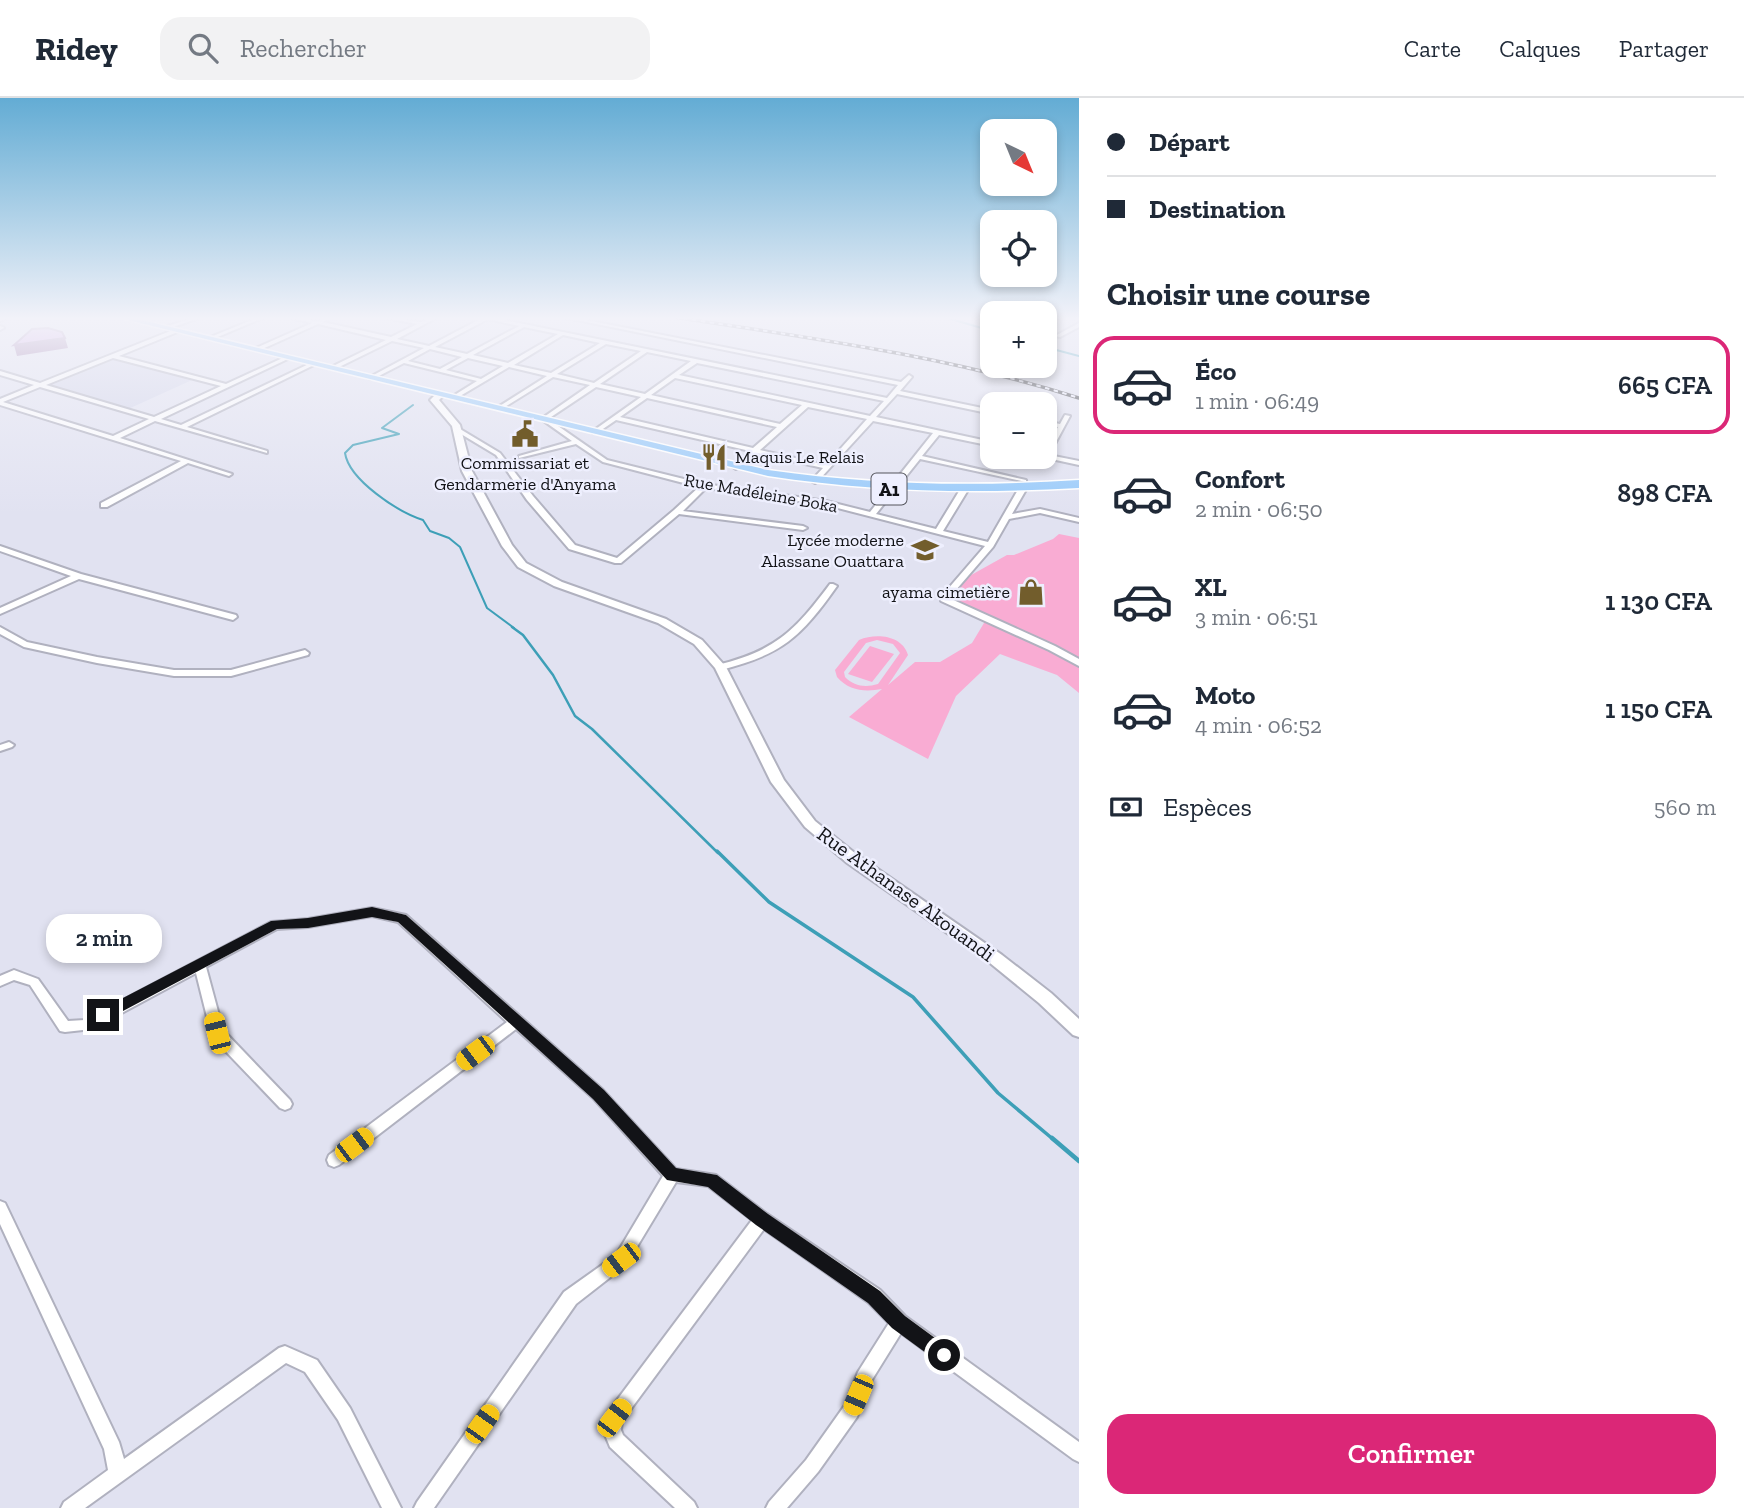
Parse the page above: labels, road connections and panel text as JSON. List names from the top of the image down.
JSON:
{
  "streets": {
    "main road": ["A1"],
    "street": ["Rue Madéleine Boka", "Rue Athanase Akouandi"]
  },
  "crossings": [
    ["A1", "Rue Madéleine Boka"],
    ["A1", "Rue Athanase Akouandi"]
  ],
  "places": {
    "public building": ["Commissariat et Gendarmerie d'Anyama"],
    "restaurant": ["Maquis Le Relais"],
    "school or university": ["Lycée moderne Alassane Ouattara"],
    "shop": ["ayama cimetière"]
  },
  "north": "bottom right",
  "page": {
    "header": "Ridey",
    "search": "Rechercher",
    "nav": ["Carte", "Calques", "Partager"],
    "banner": ["Départ", "Destination"],
    "map_buttons": ["+", "−"],
    "heading": "Choisir une course",
    "list": [
      {
        "name": "Éco",
        "note": "1 min · 06:49",
        "value": "665 CFA"
      },
      {
        "name": "Confort",
        "note": "2 min · 06:50",
        "value": "898 CFA"
      },
      {
        "name": "XL",
        "note": "3 min · 06:51",
        "value": "1 130 CFA"
      },
      {
        "name": "Moto",
        "note": "4 min · 06:52",
        "value": "1 150 CFA"
      }
    ],
    "pay": ["Espèces", "560 m"],
    "bubble": "2 min",
    "buttons": "Confirmer"
  }
}
